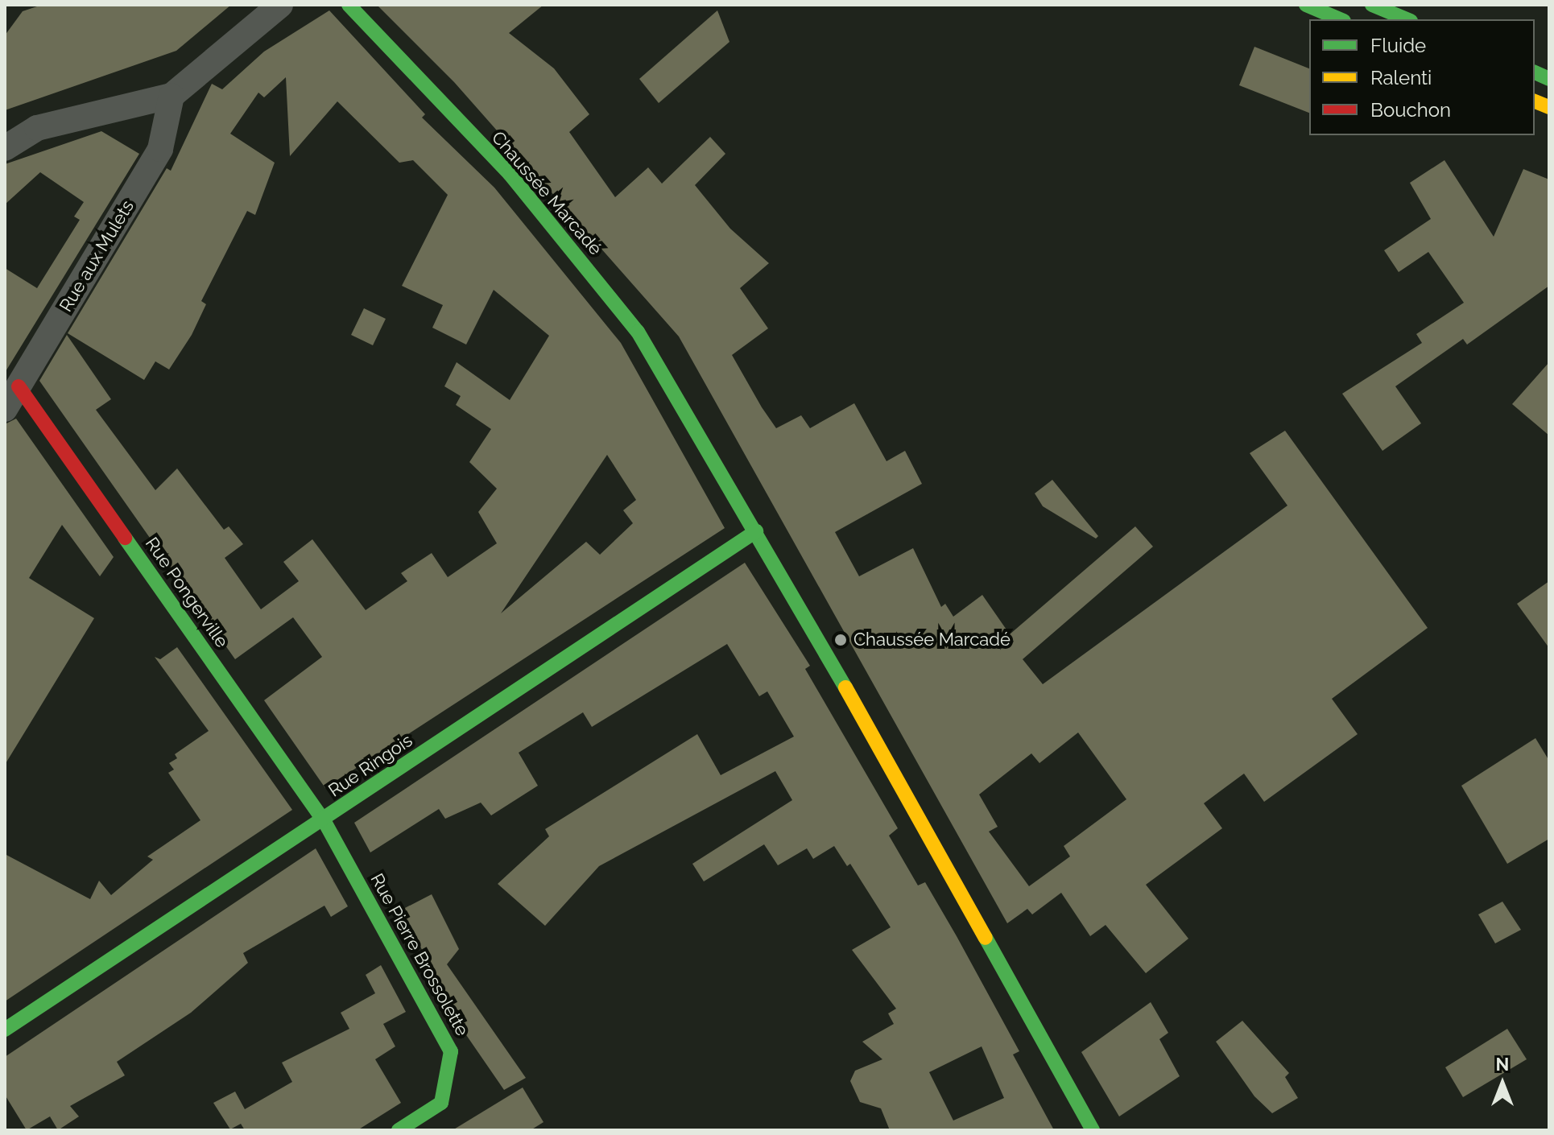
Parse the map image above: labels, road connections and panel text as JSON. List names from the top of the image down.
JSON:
{
  "streets": {
    "street": [
      "Chaussée Marcadé",
      "Rue aux Mulets",
      "Rue Pongerville",
      "Rue Ringois",
      "Rue Pierre Brossolette"
    ]
  },
  "crossings": [
    ["Chaussée Marcadé", "Rue Ringois"],
    ["Rue aux Mulets", "Rue Pongerville"],
    ["Rue Pongerville", "Rue Ringois"],
    ["Rue Pongerville", "Rue Pierre Brossolette"],
    ["Rue Ringois", "Rue Pierre Brossolette"]
  ],
  "places": ["Chaussée Marcadé"],
  "legend": ["Fluide", "Ralenti", "Bouchon"],
  "north": "top"
}
